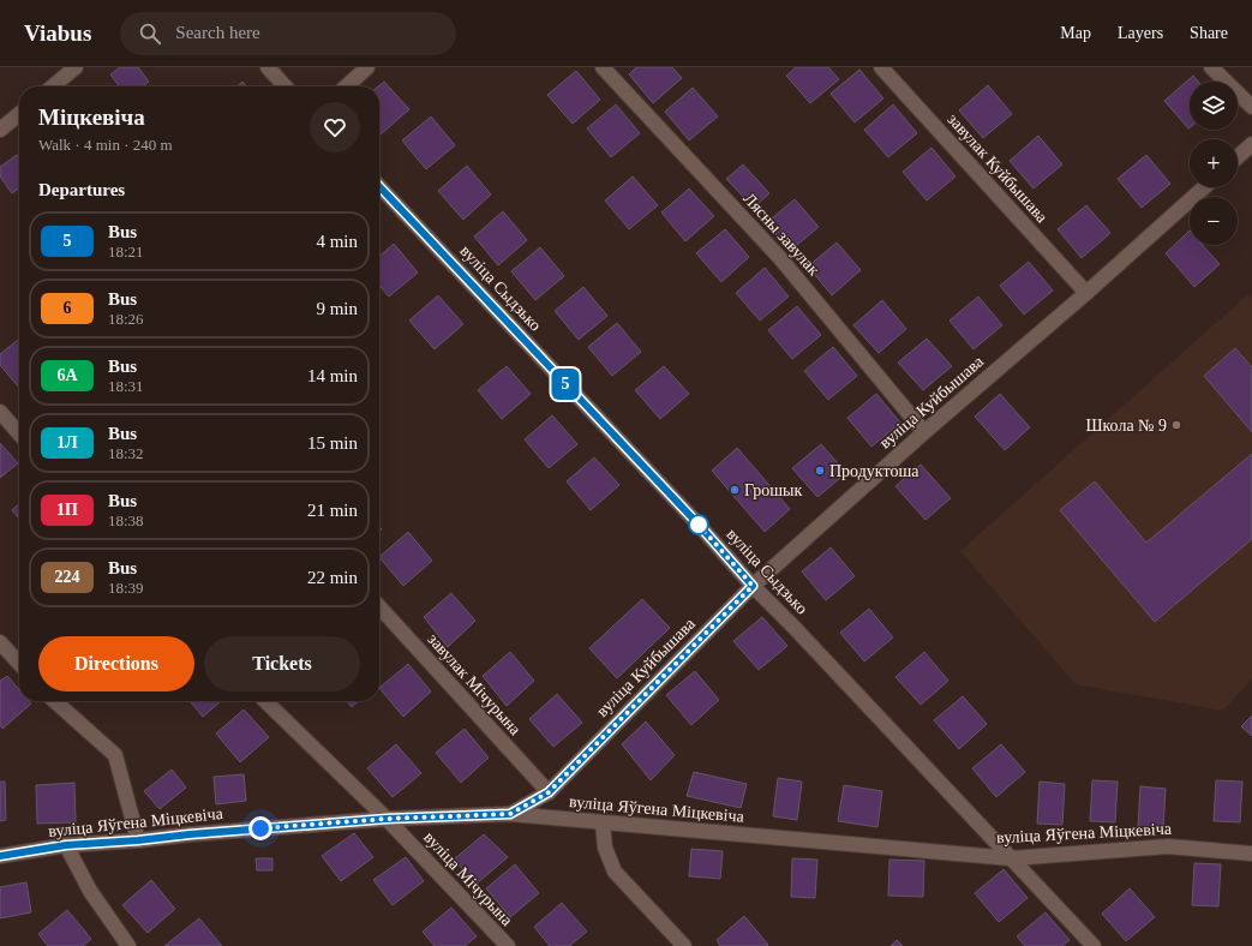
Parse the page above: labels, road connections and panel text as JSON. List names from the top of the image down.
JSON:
{
  "streets": {
    "street": [
      "завулак Куйбышава",
      "Лясны завулак",
      "вуліца Сыдзько",
      "вуліца Куйбышава",
      "завулак Мічурына",
      "вуліца Яўгена Міцкевіча",
      "вуліца Мічурына"
    ]
  },
  "crossings": [
    ["завулак Куйбышава", "вуліца Куйбышава"],
    ["Лясны завулак", "вуліца Куйбышава"],
    ["вуліца Сыдзько", "вуліца Куйбышава"],
    ["вуліца Сыдзько", "вуліца Яўгена Міцкевіча"],
    ["вуліца Куйбышава", "завулак Мічурына"],
    ["вуліца Куйбышава", "вуліца Яўгена Міцкевіча"],
    ["вуліца Яўгена Міцкевіча", "вуліца Мічурына"]
  ],
  "places": ["Школа № 9", "Продуктоша", "Грошык"],
  "lines": ["bus line 5"],
  "page": {
    "header": "Viabus",
    "search": "Search here",
    "nav": ["Map", "Layers", "Share"],
    "on_map": "5",
    "map_buttons": ["+", "−"],
    "heading": [
      ["Міцкевіча", "Walk · 4 min · 240 m"],
      "Departures"
    ],
    "list": [
      {
        "mark": "5",
        "name": "Bus",
        "note": "18:21",
        "value": "4 min"
      },
      {
        "mark": "6",
        "name": "Bus",
        "note": "18:26",
        "value": "9 min"
      },
      {
        "mark": "6А",
        "name": "Bus",
        "note": "18:31",
        "value": "14 min"
      },
      {
        "mark": "1Л",
        "name": "Bus",
        "note": "18:32",
        "value": "15 min"
      },
      {
        "mark": "1П",
        "name": "Bus",
        "note": "18:38",
        "value": "21 min"
      },
      {
        "mark": "224",
        "name": "Bus",
        "note": "18:39",
        "value": "22 min"
      }
    ],
    "buttons": ["Directions", "Tickets"]
  }
}
